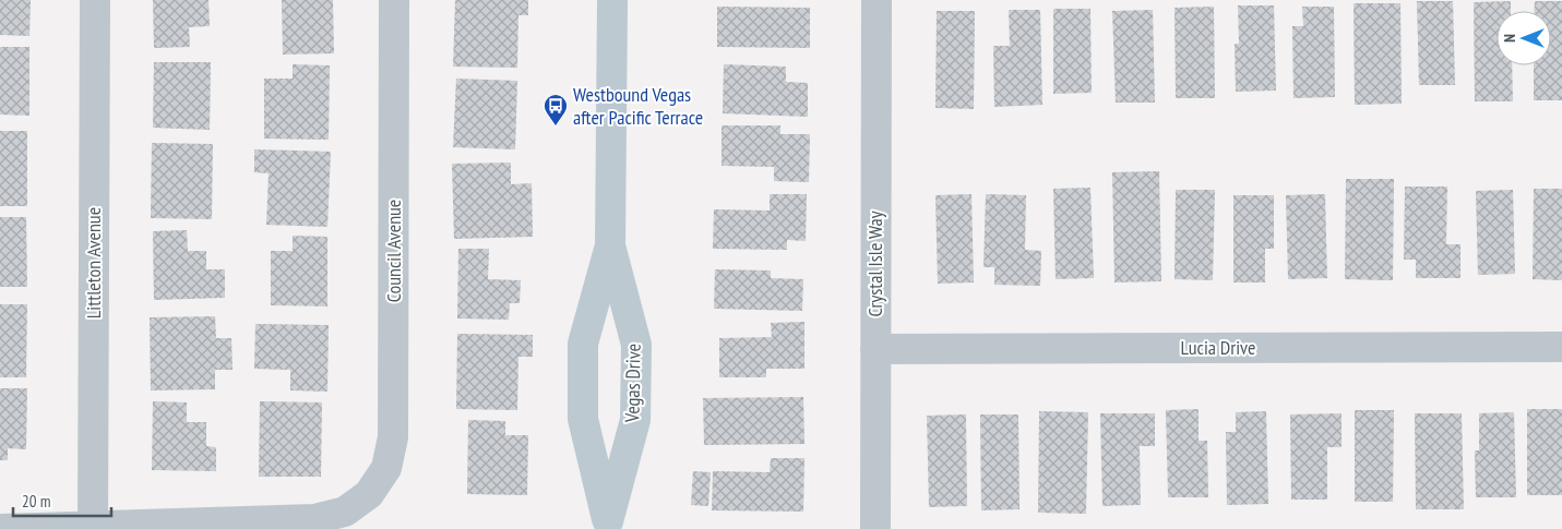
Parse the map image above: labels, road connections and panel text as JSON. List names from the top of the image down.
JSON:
{
  "streets": {
    "main road": ["Vegas Drive"],
    "street": [
      "Council Avenue",
      "Littleton Avenue",
      "Crystal Isle Way",
      "Lucia Drive"
    ]
  },
  "crossings": [
    ["Council Avenue", "Littleton Avenue"],
    ["Crystal Isle Way", "Lucia Drive"]
  ],
  "places": {
    "bus stop": ["Westbound Vegas after Pacific Terrace"]
  },
  "scale_bar": "20 m",
  "north": "left"
}
